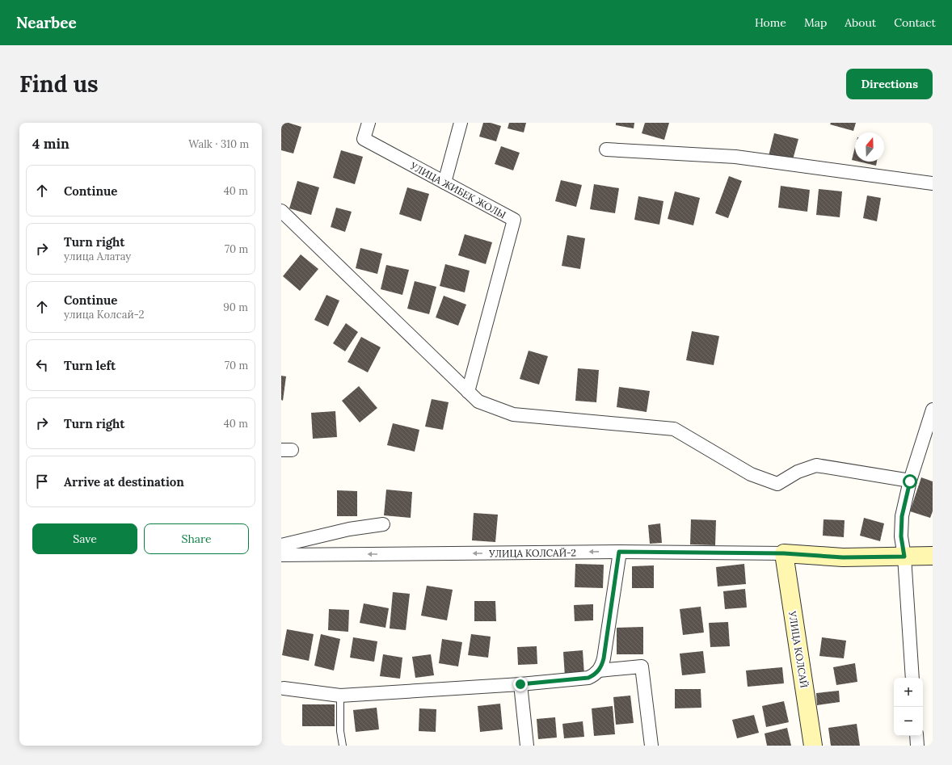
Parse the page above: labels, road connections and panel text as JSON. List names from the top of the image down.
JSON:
{
  "streets": {
    "street": ["УЛИЦА ЖИБЕК ЖОЛЫ", "УЛИЦА КОЛСАЙ-2", "УЛИЦА КОЛСАЙ"]
  },
  "crossings": [
    ["УЛИЦА КОЛСАЙ-2", "УЛИЦА КОЛСАЙ"]
  ],
  "north": "top",
  "page": {
    "header": "Nearbee",
    "nav": [
      "Home",
      "Map",
      "About",
      "Contact"
    ],
    "buttons": [
      "Directions",
      ["Save", "Share"]
    ],
    "title": "Find us",
    "heading": ["4 min", "Walk · 310 m"],
    "list": [
      ["Continue", "40 m"],
      ["Turn right", "улица Алатау", "70 m"],
      ["Continue", "улица Колсай-2", "90 m"],
      ["Turn left", "70 m"],
      ["Turn right", "40 m"],
      "Arrive at destination"
    ],
    "map_buttons": ["+", "−"]
  }
}
